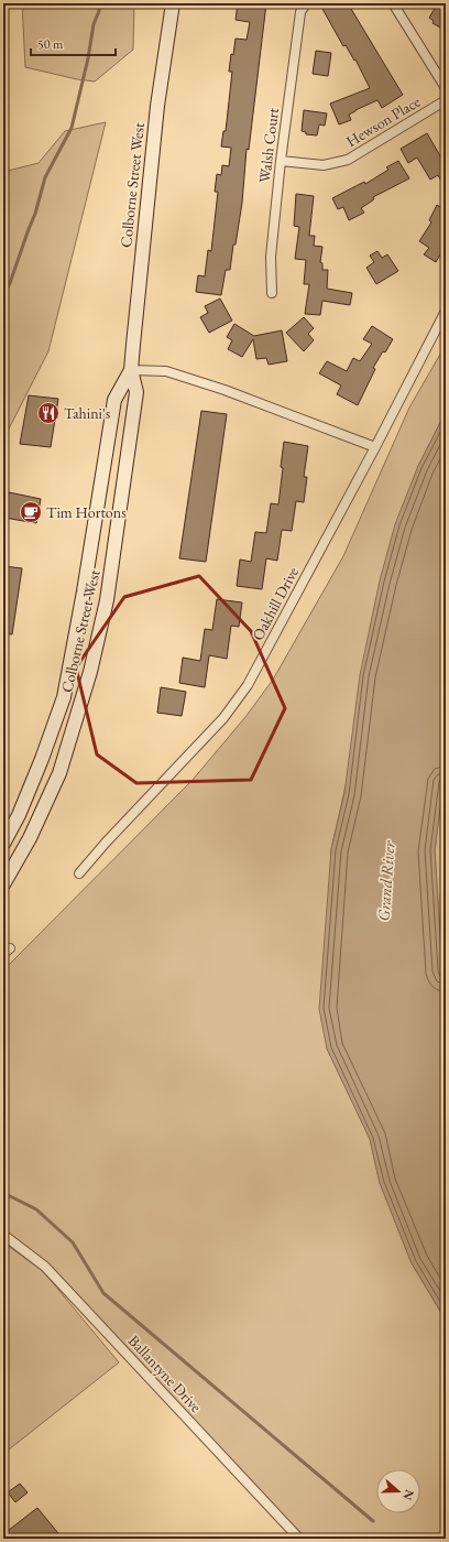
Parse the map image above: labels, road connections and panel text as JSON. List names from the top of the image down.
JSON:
{
  "streets": {
    "main road": ["Colborne Street West"],
    "street": [
      "Hewson Place",
      "Walsh Court",
      "Oakhill Drive",
      "Ballantyne Drive"
    ]
  },
  "crossings": [
    ["Hewson Place", "Walsh Court"]
  ],
  "water": ["Grand River"],
  "places": {
    "restaurant": ["Tahini's"],
    "cafe": ["Tim Hortons"]
  },
  "scale_bar": "50 m",
  "north": "right"
}
